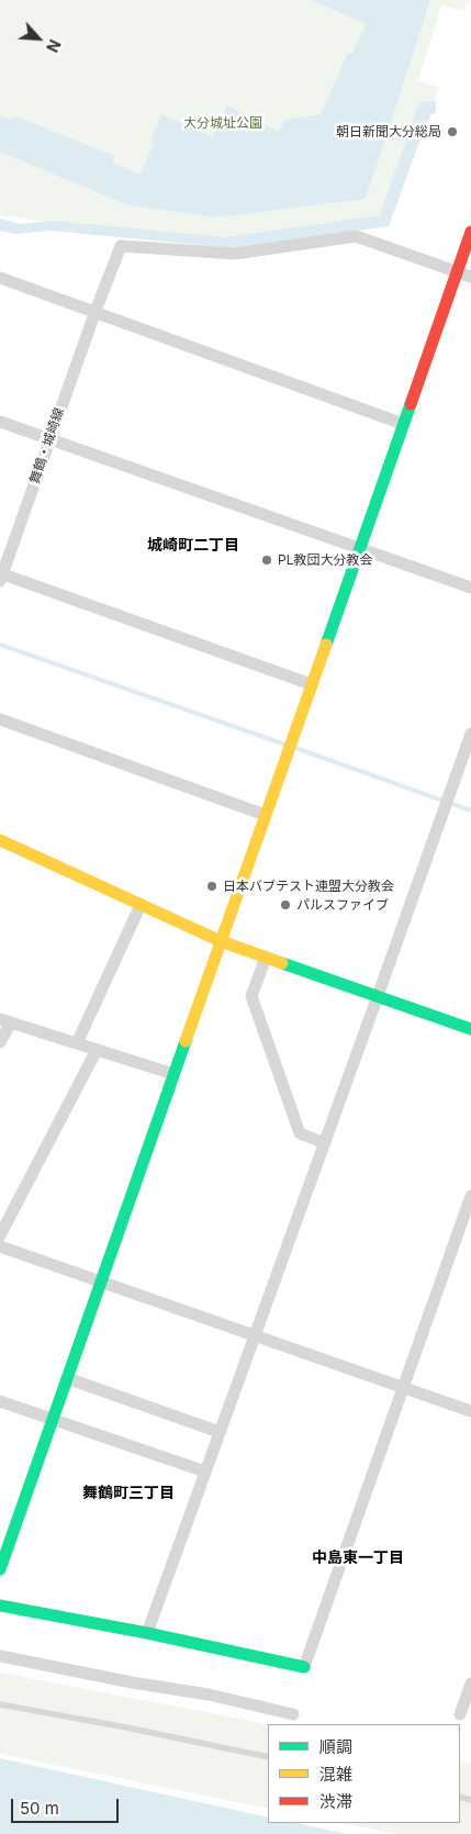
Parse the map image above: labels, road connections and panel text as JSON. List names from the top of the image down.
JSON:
{
  "streets": {
    "street": ["舞鶴・城崎線"]
  },
  "districts": ["城崎町二丁目", "舞鶴町三丁目", "中島東一丁目"],
  "parks": ["大分城址公園"],
  "places": [
    "朝日新聞大分総局",
    "PL教団大分教会",
    "日本バブテスト連盟大分教会",
    "パルスファイブ"
  ],
  "legend": ["順調", "混雑", "渋滞"],
  "scale_bar": "50 m",
  "north": "bottom right"
}
